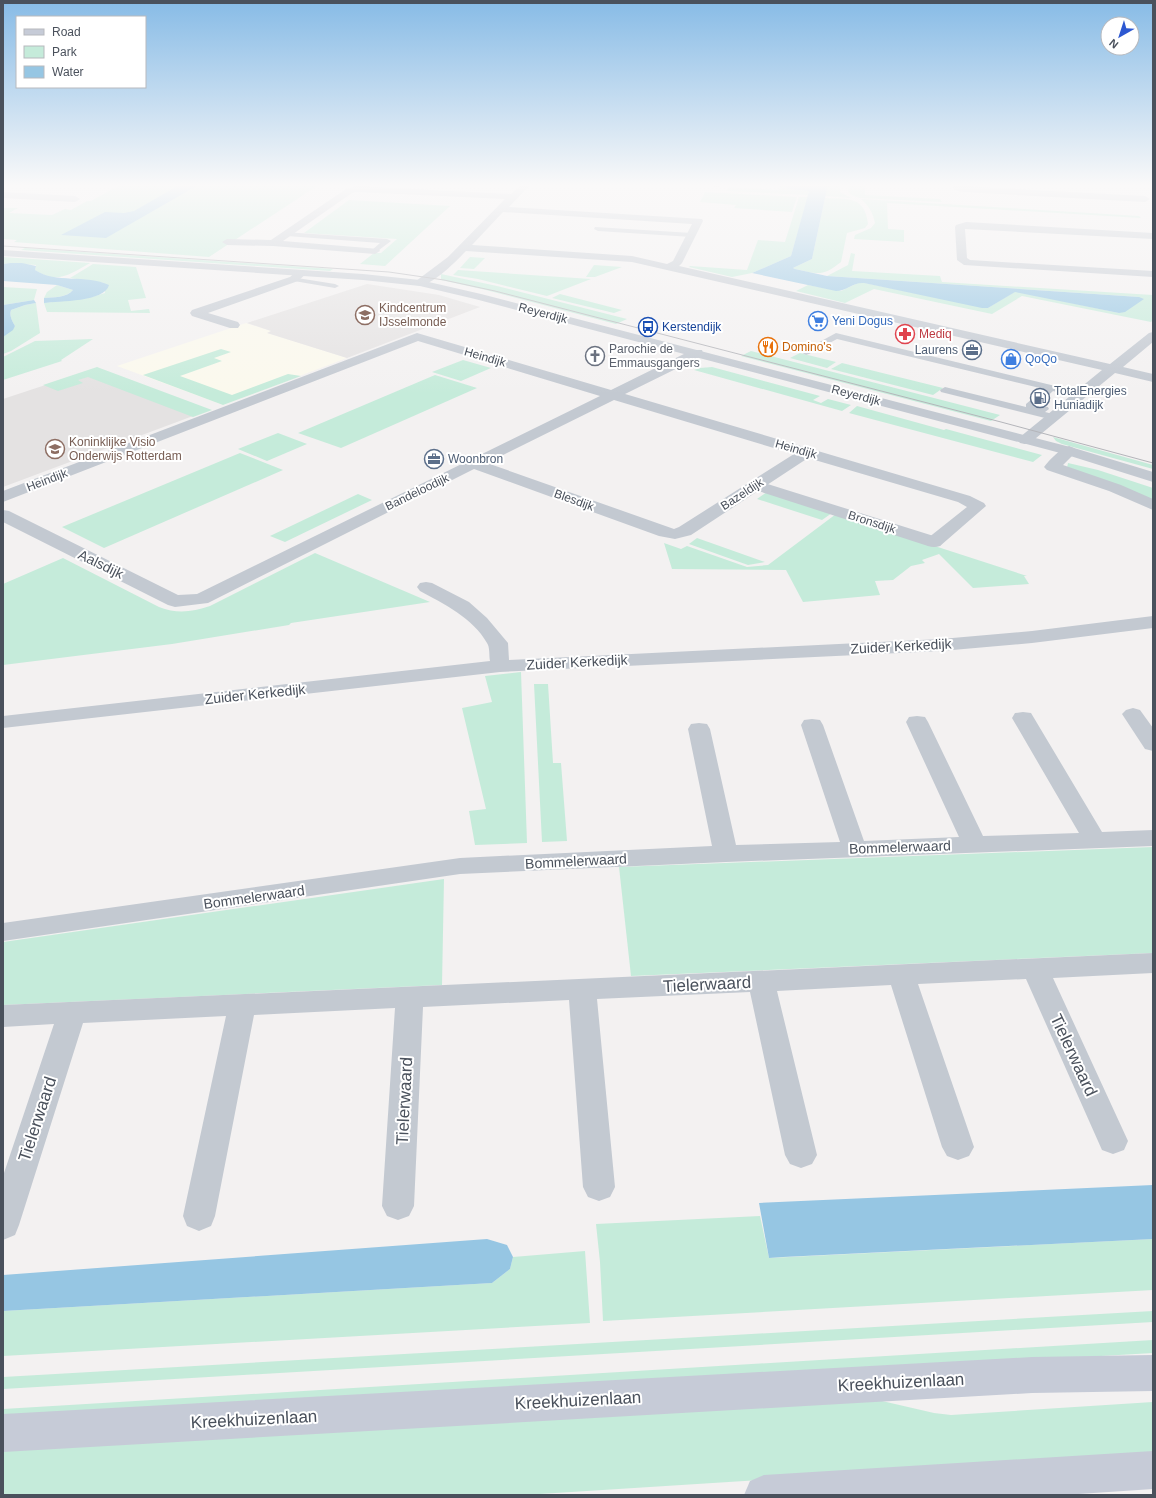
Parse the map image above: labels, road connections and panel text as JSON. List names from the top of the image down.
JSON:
{
  "streets": {
    "main road": ["Kreekhuizenlaan"],
    "street": [
      "Reyerdijk",
      "Heindijk",
      "Bandeloodijk",
      "Bazeldijk",
      "Blesdijk",
      "Bronsdijk",
      "Aalsdijk",
      "Zuider Kerkedijk",
      "Bommelerwaard",
      "Tielerwaard"
    ]
  },
  "crossings": [
    ["Reyerdijk", "Bandeloodijk"],
    ["Heindijk", "Bandeloodijk"],
    ["Heindijk", "Bazeldijk"],
    ["Heindijk", "Bronsdijk"],
    ["Bandeloodijk", "Blesdijk"],
    ["Bandeloodijk", "Aalsdijk"],
    ["Bazeldijk", "Blesdijk"],
    ["Bazeldijk", "Bronsdijk"]
  ],
  "places": {
    "school or university": ["Kindcentrum IJsselmonde", "Koninklijke Visio Onderwijs Rotterdam"],
    "supermarket": ["Yeni Dogus"],
    "bus stop": ["Kerstendijk"],
    "pharmacy": ["Mediq"],
    "restaurant": ["Domino's"],
    "office": ["Laurens", "Woonbron"],
    "church": ["Parochie de Emmausgangers"],
    "shop": ["QoQo"],
    "fuel station": ["TotalEnergies Huniadijk"]
  },
  "legend": ["Road", "Park", "Water"],
  "north": "bottom left"
}
